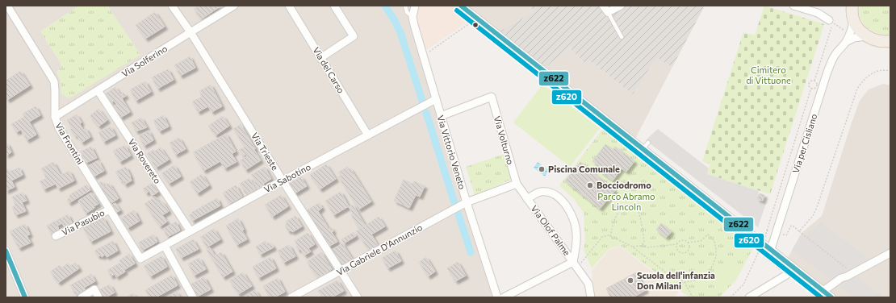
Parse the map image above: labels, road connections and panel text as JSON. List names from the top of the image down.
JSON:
{
  "streets": {
    "street": [
      "Via Solferino",
      "Via del Carso",
      "Via Volturno",
      "Via Frontini",
      "Via per Cisliano",
      "Via Trieste",
      "Via Vittorio Veneto",
      "Via Rovereto",
      "Via Sabotino",
      "Via Pasubio",
      "Via Olof Palme",
      "Via Gabriele D'Annunzio"
    ]
  },
  "crossings": [
    ["Via Solferino", "Via Frontini"],
    ["Via Solferino", "Via Trieste"],
    ["Via Solferino", "Via Rovereto"],
    ["Via del Carso", "Via Sabotino"],
    ["Via Volturno", "Via Vittorio Veneto"],
    ["Via Volturno", "Via Olof Palme"],
    ["Via Frontini", "Via Sabotino"],
    ["Via Frontini", "Via Pasubio"],
    ["Via Trieste", "Via Sabotino"],
    ["Via Trieste", "Via Gabriele D'Annunzio"],
    ["Via Vittorio Veneto", "Via Sabotino"],
    ["Via Vittorio Veneto", "Via Gabriele D'Annunzio"],
    ["Via Rovereto", "Via Sabotino"]
  ],
  "parks": ["Cimitero di Vittuone", "Parco Abramo Lincoln"],
  "places": ["Piscina Comunale", "Bocciodromo", "Scuola dell'infanzia Don Milani"],
  "lines": ["transit line z622", "transit line z620"]
}
